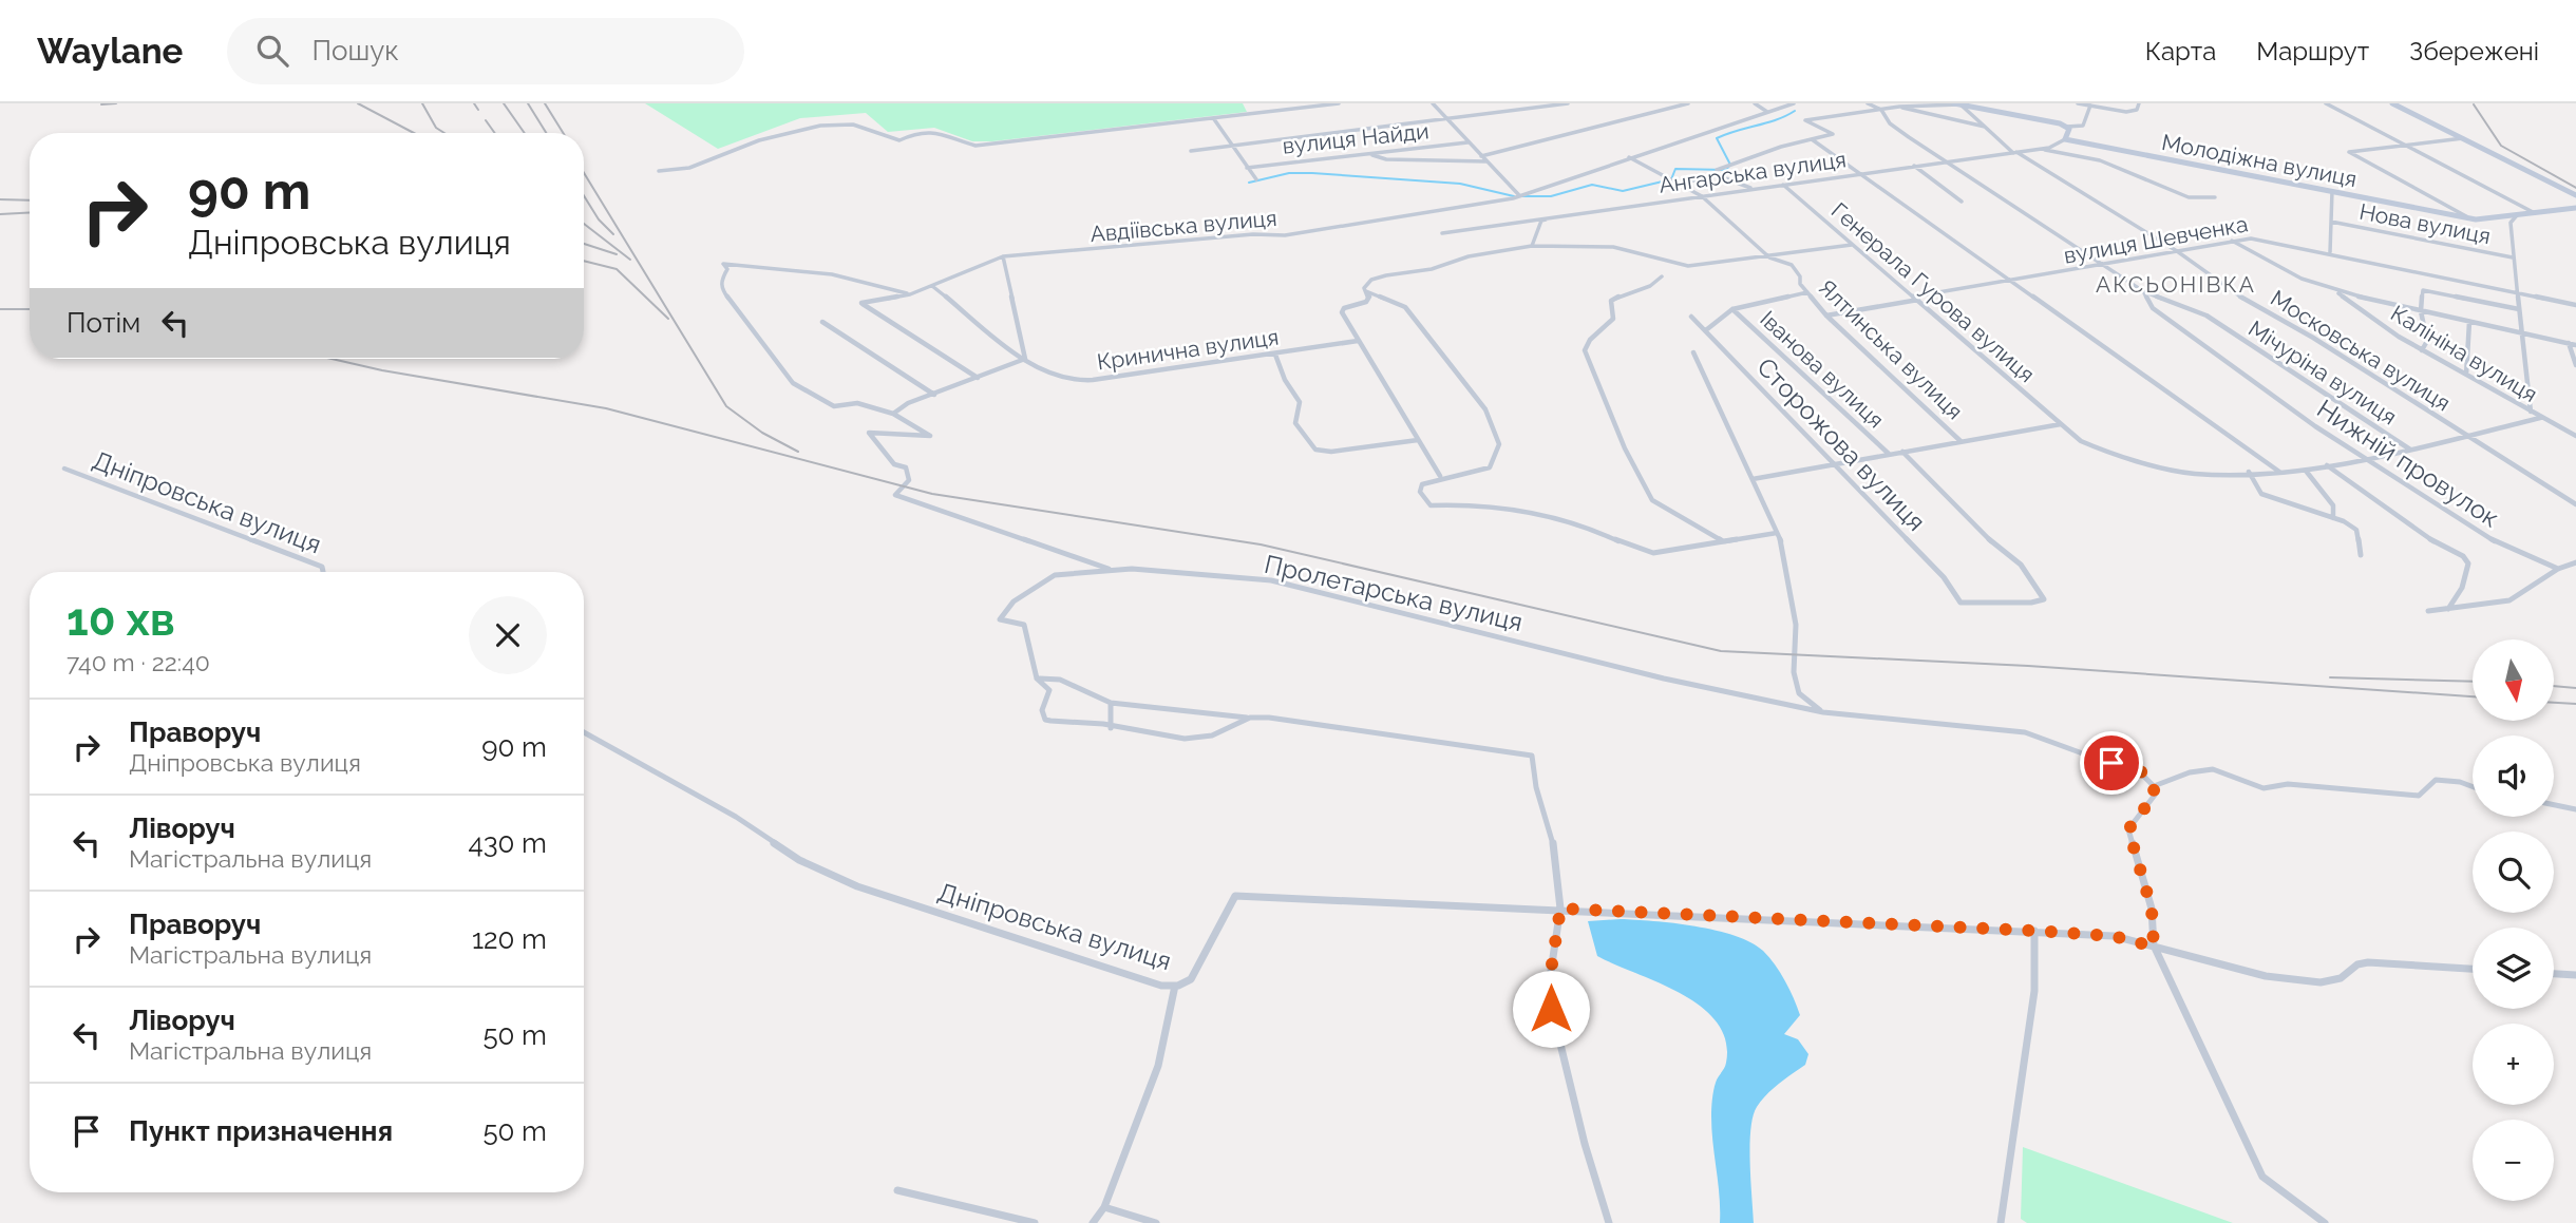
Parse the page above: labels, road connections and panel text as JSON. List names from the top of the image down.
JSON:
{
  "streets": {
    "street": [
      "вулиця Найди",
      "Молодіжна вулиця",
      "Ангарська вулиця",
      "Нова вулиця",
      "Авдіївська вулиця",
      "вулиця Шевченка",
      "Генерала Гурова вулиця",
      "Кринична вулиця",
      "Ялтинська вулиця",
      "Московська вулиця",
      "Калініна вулиця",
      "Іванова вулиця",
      "Мічуріна вулиця",
      "Сторожова вулиця",
      "Нижній провулок",
      "Дніпровська вулиця",
      "Пролетарська вулиця"
    ]
  },
  "crossings": [
    ["Молодіжна вулиця", "Ангарська вулиця"],
    ["Ангарська вулиця", "Генерала Гурова вулиця"],
    ["Ангарська вулиця", "Ялтинська вулиця"],
    ["Ангарська вулиця", "Московська вулиця"],
    ["Ангарська вулиця", "Мічуріна вулиця"],
    ["Авдіївська вулиця", "Кринична вулиця"],
    ["вулиця Шевченка", "Генерала Гурова вулиця"],
    ["вулиця Шевченка", "Московська вулиця"],
    ["вулиця Шевченка", "Мічуріна вулиця"],
    ["Генерала Гурова вулиця", "Московська вулиця"],
    ["Генерала Гурова вулиця", "Калініна вулиця"],
    ["Генерала Гурова вулиця", "Мічуріна вулиця"],
    ["Генерала Гурова вулиця", "Нижній провулок"],
    ["Московська вулиця", "Мічуріна вулиця"],
    ["Іванова вулиця", "Сторожова вулиця"],
    ["Мічуріна вулиця", "Нижній провулок"]
  ],
  "districts": ["АКСЬОНІВКА"],
  "north": "bottom",
  "page": {
    "header": "Waylane",
    "search": "Пошук",
    "nav": ["Карта", "Маршрут", "Збережені"],
    "turn": ["90 m", "Дніпровська вулиця"],
    "then": "Потім",
    "heading": ["10 хв", "740 m · 22:40"],
    "map_buttons": ["+", "−"],
    "list": [
      {
        "name": "Праворуч",
        "note": "Дніпровська вулиця",
        "value": "90 m"
      },
      {
        "name": "Ліворуч",
        "note": "Магістральна вулиця",
        "value": "430 m"
      },
      {
        "name": "Праворуч",
        "note": "Магістральна вулиця",
        "value": "120 m"
      },
      {
        "name": "Ліворуч",
        "note": "Магістральна вулиця",
        "value": "50 m"
      },
      {
        "name": "Пункт призначення",
        "value": "50 m"
      }
    ]
  }
}
